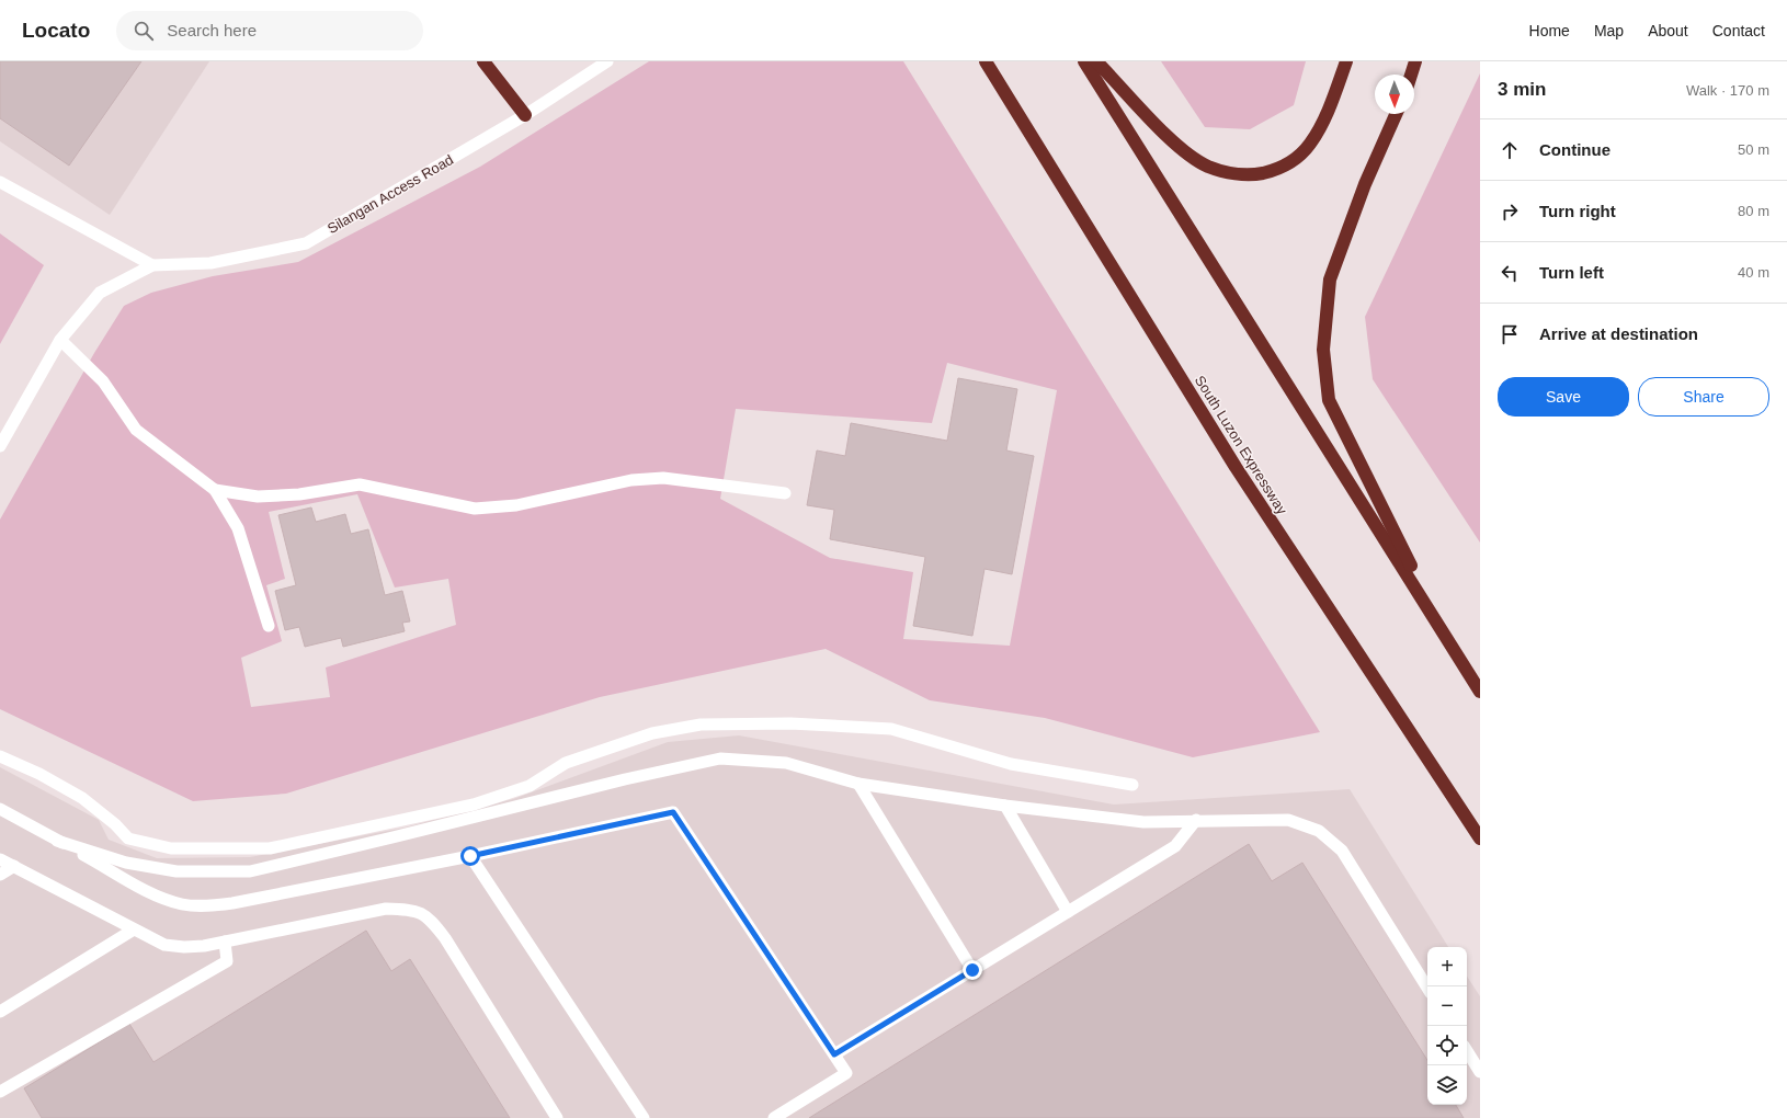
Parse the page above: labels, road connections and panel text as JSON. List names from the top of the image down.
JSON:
{
  "streets": {
    "highway": ["South Luzon Expressway"],
    "street": ["Silangan Access Road"]
  },
  "north": "bottom",
  "page": {
    "header": "Locato",
    "search": "Search here",
    "nav": [
      "Home",
      "Map",
      "About",
      "Contact"
    ],
    "heading": ["3 min", "Walk · 170 m"],
    "list": [
      ["Continue", "50 m"],
      ["Turn right", "80 m"],
      ["Turn left", "40 m"],
      "Arrive at destination"
    ],
    "buttons": ["Save", "Share"],
    "map_buttons": ["+", "−"]
  }
}
